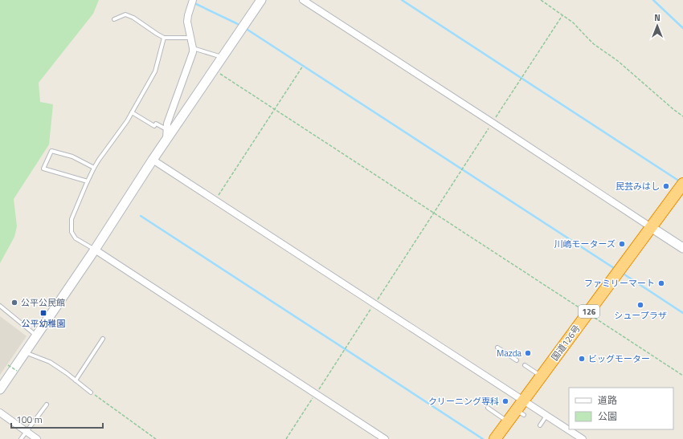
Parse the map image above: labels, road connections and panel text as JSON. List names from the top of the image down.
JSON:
{
  "streets": {
    "highway": ["126", "国道126号"]
  },
  "places": {
    "other": [
      "民芸みはし",
      "川嶋モーターズ",
      "ファミリーマート",
      "公平公民館",
      "シュープラザ",
      "Mazda",
      "ビッグモーター",
      "クリーニング専科"
    ],
    "transit": ["公平幼稚園"]
  },
  "legend": ["道路", "公園"],
  "scale_bar": "100 m",
  "north": "top"
}
